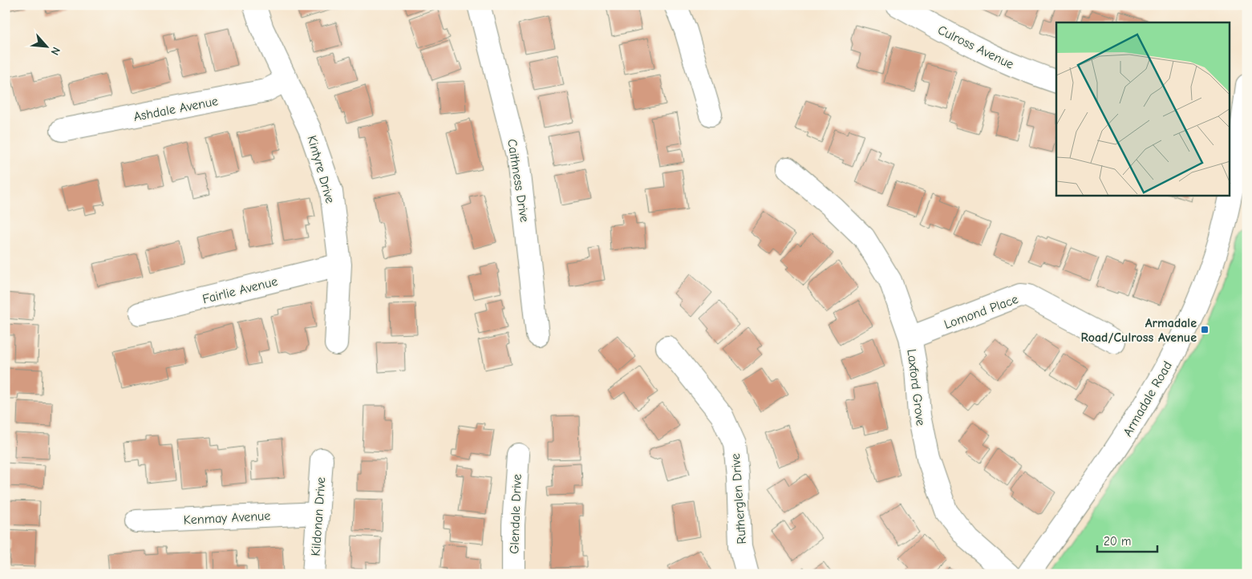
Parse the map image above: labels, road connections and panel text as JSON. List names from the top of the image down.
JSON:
{
  "streets": {
    "street": [
      "Culross Avenue",
      "Ashdale Avenue",
      "Kintyre Drive",
      "Caithness Drive",
      "Fairlie Avenue",
      "Lomond Place",
      "Laxford Grove",
      "Armadale Road",
      "Rutherglen Drive",
      "Glendale Drive",
      "Kildonan Drive",
      "Kenmay Avenue"
    ]
  },
  "crossings": [
    ["Ashdale Avenue", "Kintyre Drive"],
    ["Kintyre Drive", "Fairlie Avenue"],
    ["Lomond Place", "Laxford Grove"],
    ["Kildonan Drive", "Kenmay Avenue"]
  ],
  "places": {
    "transit": ["Armadale Road/Culross Avenue"]
  },
  "scale_bar": "20 m",
  "north": "bottom right"
}
